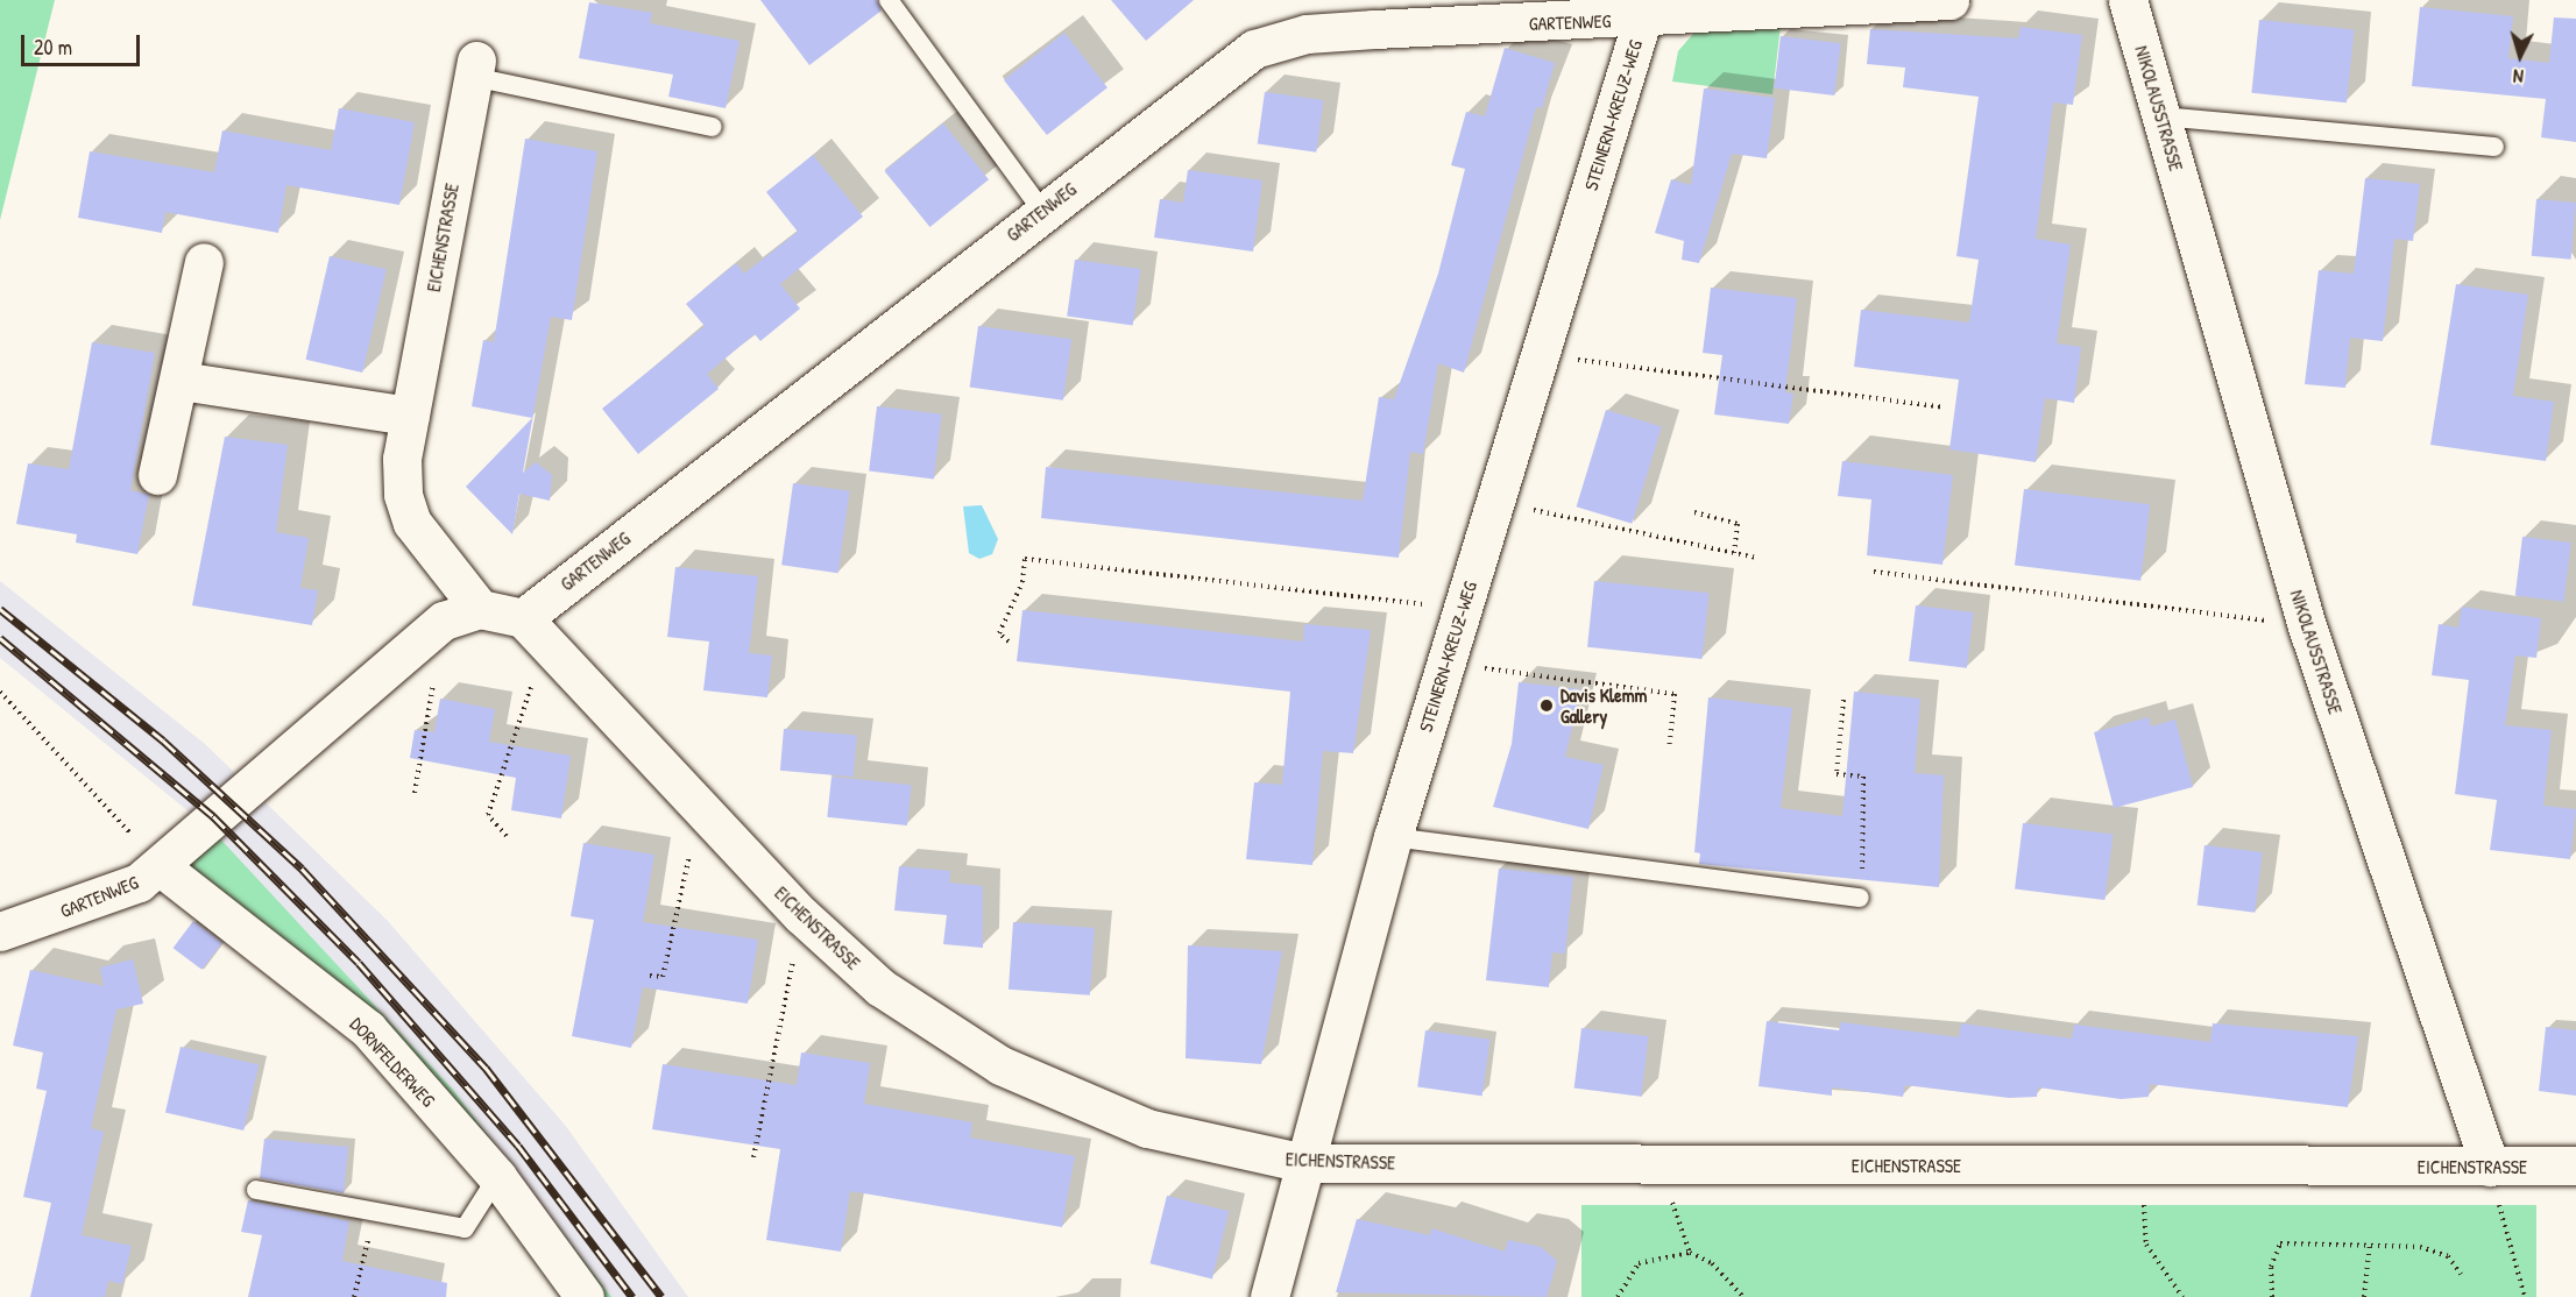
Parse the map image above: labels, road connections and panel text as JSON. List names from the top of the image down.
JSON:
{
  "streets": {
    "street": [
      "GARTENWEG",
      "NIKOLAUSSTRASSE",
      "STEINERN-KREUZ-WEG",
      "EICHENSTRASSE",
      "DORNFELDERWEG"
    ]
  },
  "crossings": [
    ["GARTENWEG", "STEINERN-KREUZ-WEG"],
    ["GARTENWEG", "EICHENSTRASSE"],
    ["GARTENWEG", "DORNFELDERWEG"],
    ["NIKOLAUSSTRASSE", "EICHENSTRASSE"],
    ["STEINERN-KREUZ-WEG", "EICHENSTRASSE"]
  ],
  "places": ["Davis Klemm Gallery"],
  "scale_bar": "20 m",
  "north": "bottom"
}
